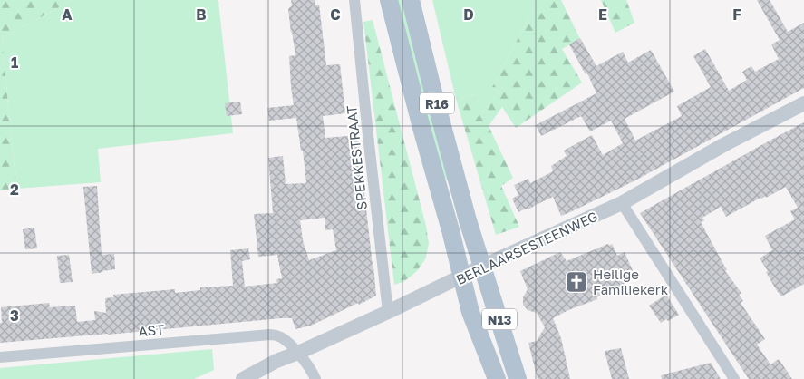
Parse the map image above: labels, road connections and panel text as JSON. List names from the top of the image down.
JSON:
{
  "streets": {
    "main road": ["R16", "N13"],
    "street": ["SPEKKESTRAAT", "BERLAARSESTEENWEG", "AST"]
  },
  "crossings": [
    ["R16", "BERLAARSESTEENWEG"],
    ["R16", "N13"],
    ["SPEKKESTRAAT", "BERLAARSESTEENWEG"],
    ["BERLAARSESTEENWEG", "N13"],
    ["BERLAARSESTEENWEG", "AST"]
  ],
  "places": {
    "church": ["Heilige Familiekerk"]
  },
  "grid": {
    "columns": [
      "A",
      "B",
      "C",
      "D",
      "E",
      "F"
    ],
    "rows": ["1", "2", "3"]
  }
}
